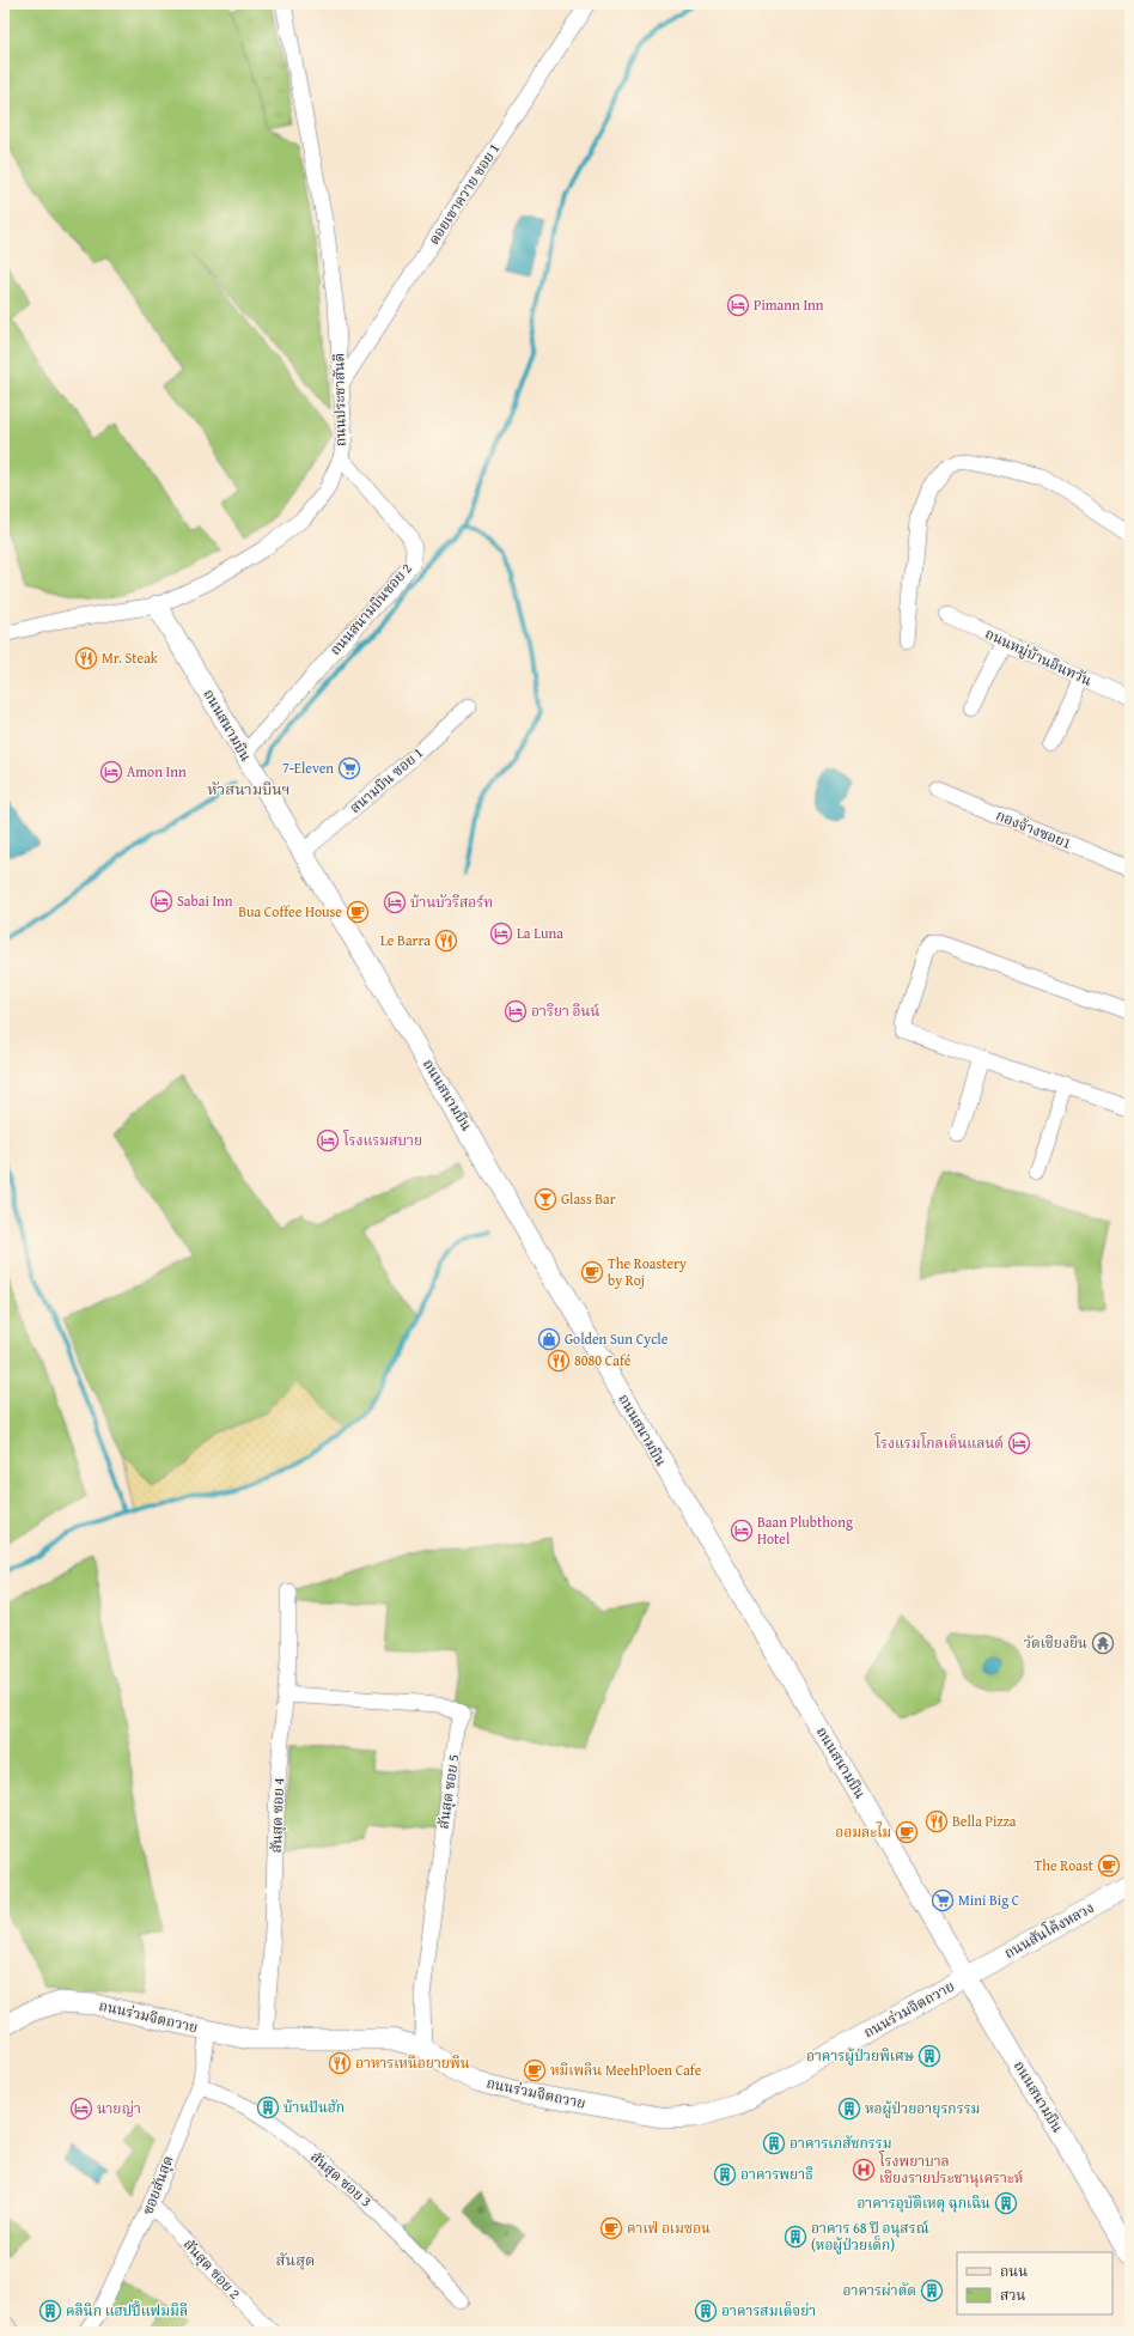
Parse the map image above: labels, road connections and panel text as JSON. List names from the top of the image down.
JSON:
{
  "streets": {
    "street": [
      "ดอยเขาควาย ซอย 1",
      "ถนนประชาสันติ",
      "ถนนสนามบินซอย 2",
      "ถนนหมู่บ้านอินทวัน",
      "ถนนสนามบิน",
      "สนามบิน ซอย 1",
      "กองจ้างซอย1",
      "สันสุด ซอย 5",
      "สันสุด ซอย 4",
      "ถนนสันโค้งหลวง",
      "ถนนร่วมจิตถวาย",
      "สันสุด ซอย 3",
      "ซอยสันสุด",
      "สันสุด ซอย 2"
    ]
  },
  "crossings": [
    ["ดอยเขาควาย ซอย 1", "ถนนประชาสันติ"],
    ["ถนนประชาสันติ", "ถนนสนามบินซอย 2"],
    ["ถนนประชาสันติ", "ถนนสนามบิน"],
    ["ถนนสนามบินซอย 2", "ถนนสนามบิน"],
    ["ถนนสนามบิน", "สนามบิน ซอย 1"],
    ["ถนนสนามบิน", "ถนนสันโค้งหลวง"],
    ["ถนนสนามบิน", "ถนนร่วมจิตถวาย"],
    ["สันสุด ซอย 5", "สันสุด ซอย 4"],
    ["สันสุด ซอย 5", "ถนนร่วมจิตถวาย"],
    ["สันสุด ซอย 4", "ถนนร่วมจิตถวาย"],
    ["ถนนสันโค้งหลวง", "ถนนร่วมจิตถวาย"],
    ["ถนนร่วมจิตถวาย", "ซอยสันสุด"],
    ["สันสุด ซอย 3", "ซอยสันสุด"],
    ["ซอยสันสุด", "สันสุด ซอย 2"]
  ],
  "districts": ["หัวสนามบินฯ", "สันสุด"],
  "places": {
    "hotel": [
      "Pimann Inn",
      "Amon Inn",
      "Sabai Inn",
      "บ้านบัวรีสอร์ท",
      "La Luna",
      "อารียา อินน์",
      "โรงแรมสบาย",
      "โรงแรมโกลเด็นแลนด์",
      "Baan Plubthong Hotel",
      "นายญ่า"
    ],
    "restaurant": [
      "Mr. Steak",
      "Le Barra",
      "8080 Café",
      "Bella Pizza",
      "อาหารเหนือยายพิน"
    ],
    "supermarket": ["7-Eleven", "Mini Big C"],
    "cafe": [
      "Bua Coffee House",
      "The Roastery by Roj",
      "ออมละไม",
      "The Roast",
      "หมีเพลิน MeehPloen Cafe",
      "คาเฟ่ อเมซอน"
    ],
    "bar": ["Glass Bar"],
    "shop": ["Golden Sun Cycle"],
    "temple": ["วัดเชียงยืน"],
    "building": [
      "อาคารผู้ป่วยพิเศษ",
      "บ้านปันฮัก",
      "หอผู้ป่วยอายุรกรรม",
      "อาคารเภสัชกรรม",
      "อาคารพยาธิ",
      "อาคารอุบัติเหตุ ฉุกเฉิน",
      "อาคาร 68 ปี อนุสรณ์ (หอผู้ป่วยเด็ก)",
      "อาคารผ่าตัด",
      "คลินิก แฮปปี้แฟมมิลี",
      "อาคารสมเด็จย่า"
    ],
    "hospital": ["โรงพยาบาล เชียงรายประชานุเคราะห์"]
  },
  "legend": ["ถนน", "สวน"]
}
